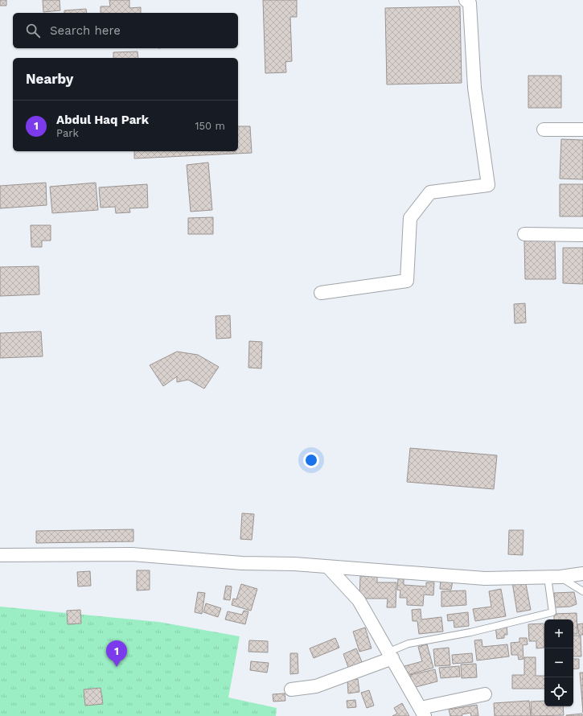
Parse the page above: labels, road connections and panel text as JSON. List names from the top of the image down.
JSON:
{
  "page": {
    "search": "Search here",
    "heading": "Nearby",
    "list": [
      {
        "mark": "1",
        "name": "Abdul Haq Park",
        "note": "Park",
        "value": "150 m"
      }
    ],
    "map_buttons": ["+", "−"],
    "pins": "1"
  }
}
